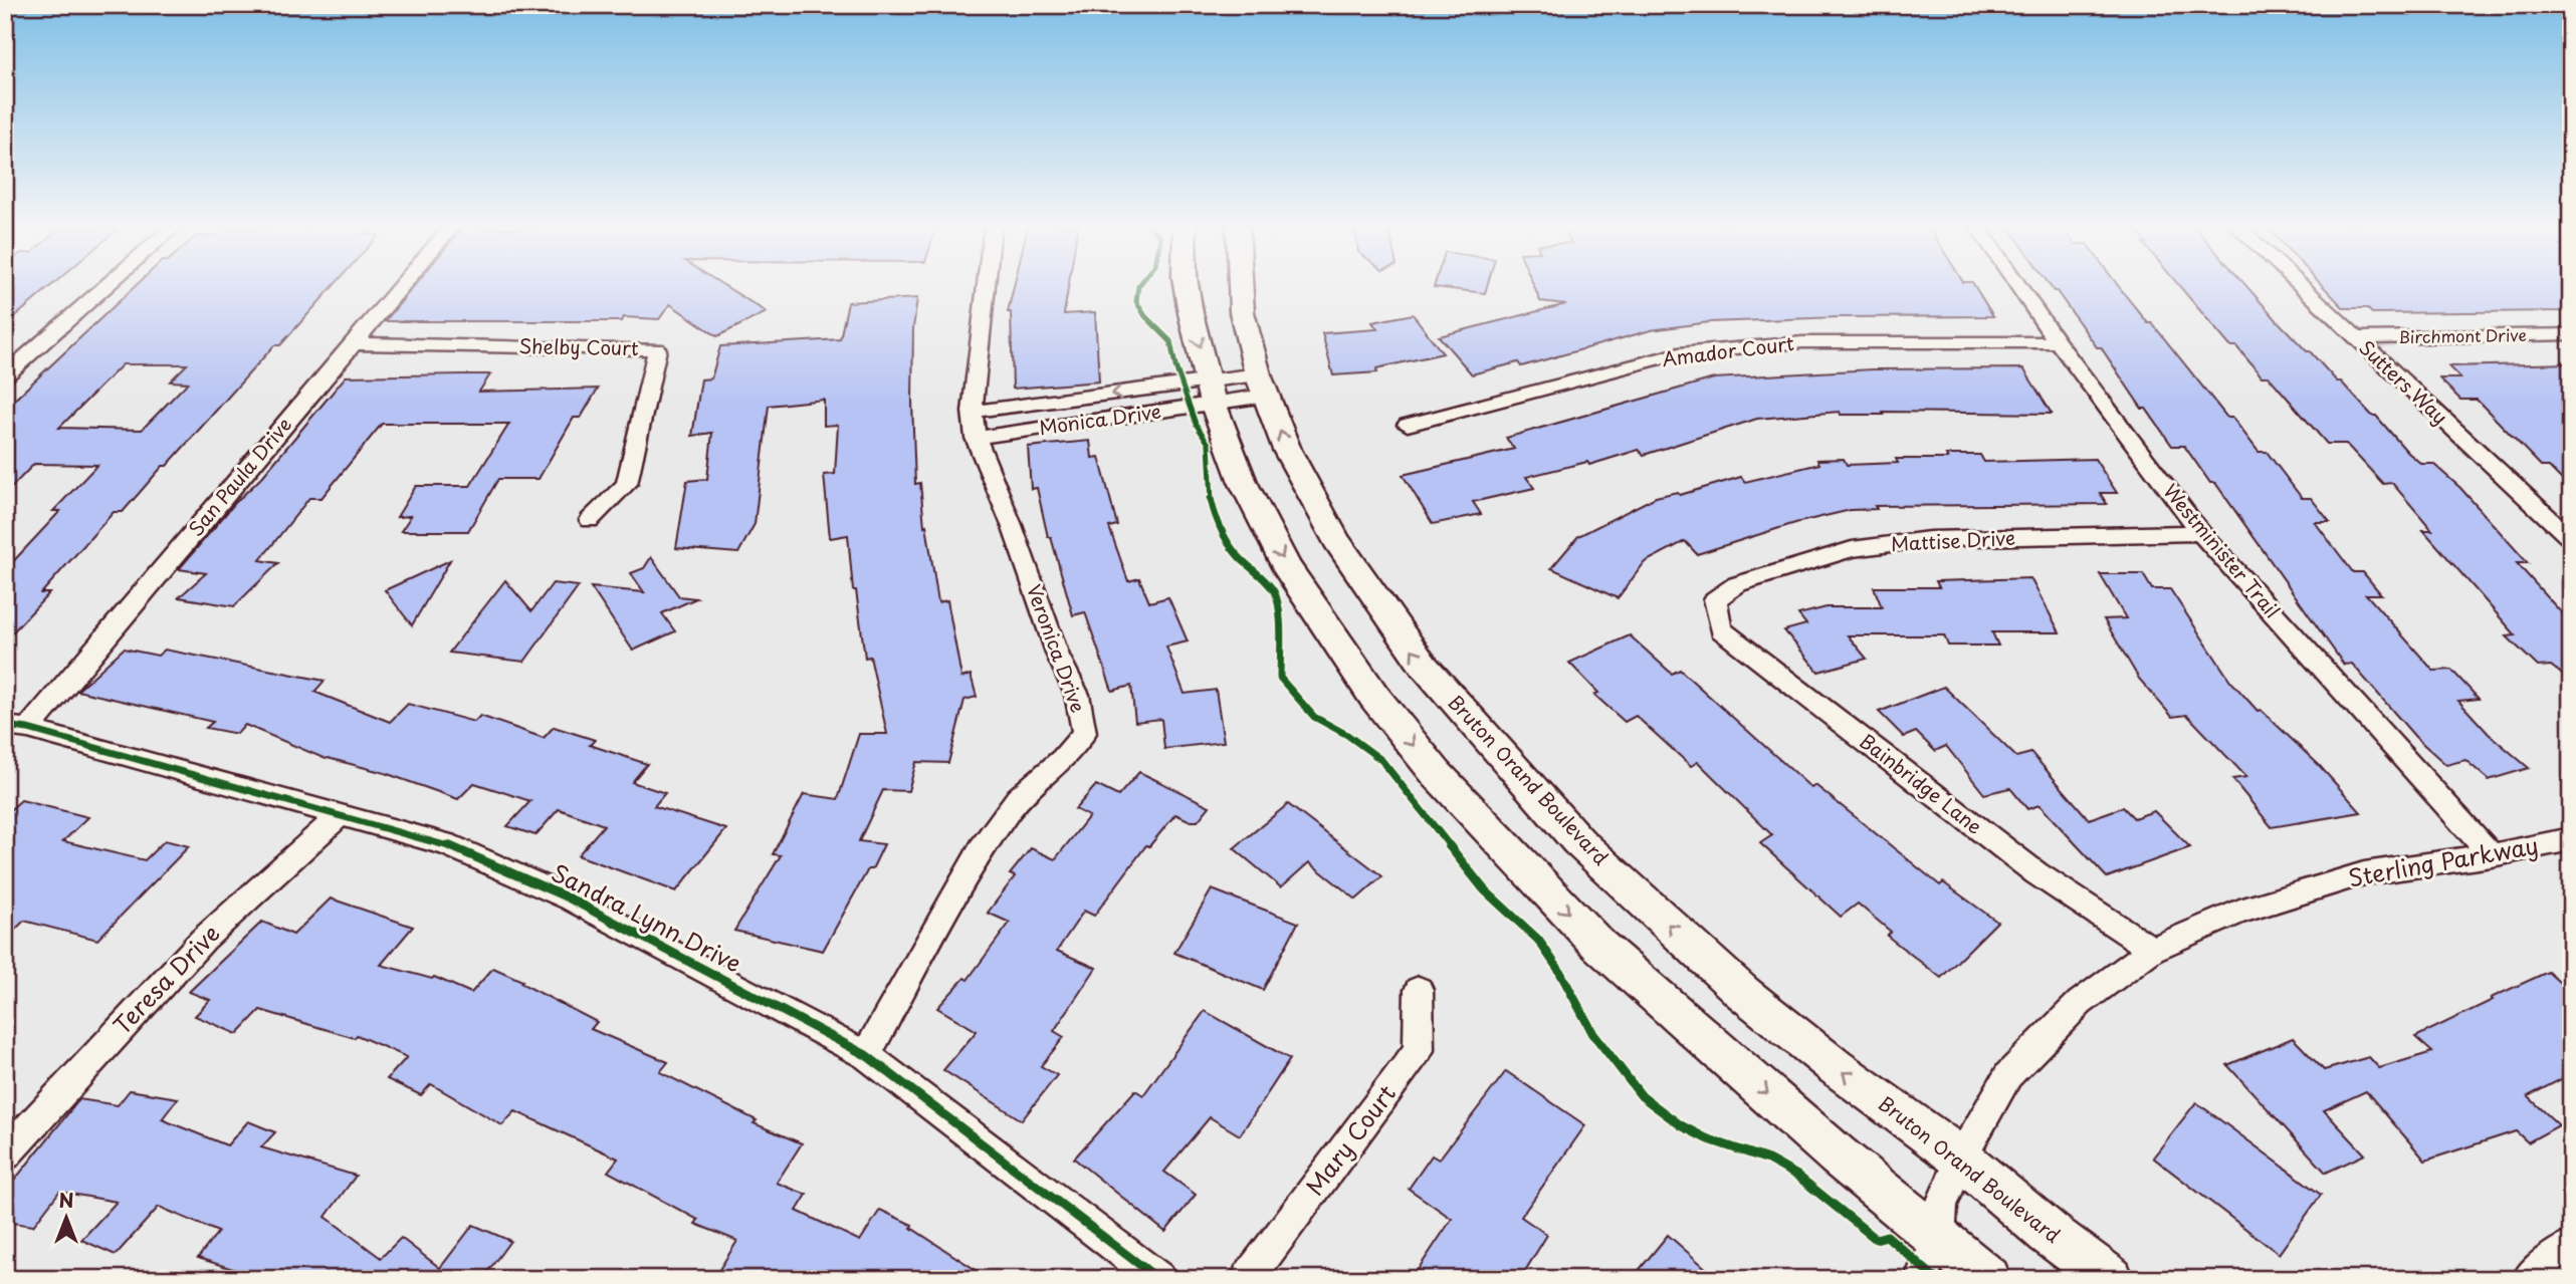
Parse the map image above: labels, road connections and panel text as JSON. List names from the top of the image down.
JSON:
{
  "streets": {
    "main road": ["Bruton Orand Boulevard"],
    "street": [
      "Birchmont Drive",
      "Shelby Court",
      "Amador Court",
      "Sutters Way",
      "Monica Drive",
      "San Paula Drive",
      "Mattise Drive",
      "Westminister Trail",
      "Veronica Drive",
      "Bainbridge Lane",
      "Sterling Parkway",
      "Sandra Lynn Drive",
      "Teresa Drive",
      "Mary Court"
    ]
  },
  "crossings": [
    ["Birchmont Drive", "Sutters Way"],
    ["Shelby Court", "San Paula Drive"],
    ["Amador Court", "Westminister Trail"],
    ["Monica Drive", "Veronica Drive"],
    ["Monica Drive", "Bruton Orand Boulevard"],
    ["San Paula Drive", "Sandra Lynn Drive"],
    ["Mattise Drive", "Westminister Trail"],
    ["Mattise Drive", "Bainbridge Lane"],
    ["Westminister Trail", "Sterling Parkway"],
    ["Veronica Drive", "Sandra Lynn Drive"],
    ["Bruton Orand Boulevard", "Sterling Parkway"],
    ["Bainbridge Lane", "Sterling Parkway"],
    ["Sandra Lynn Drive", "Teresa Drive"]
  ],
  "north": "top"
}
